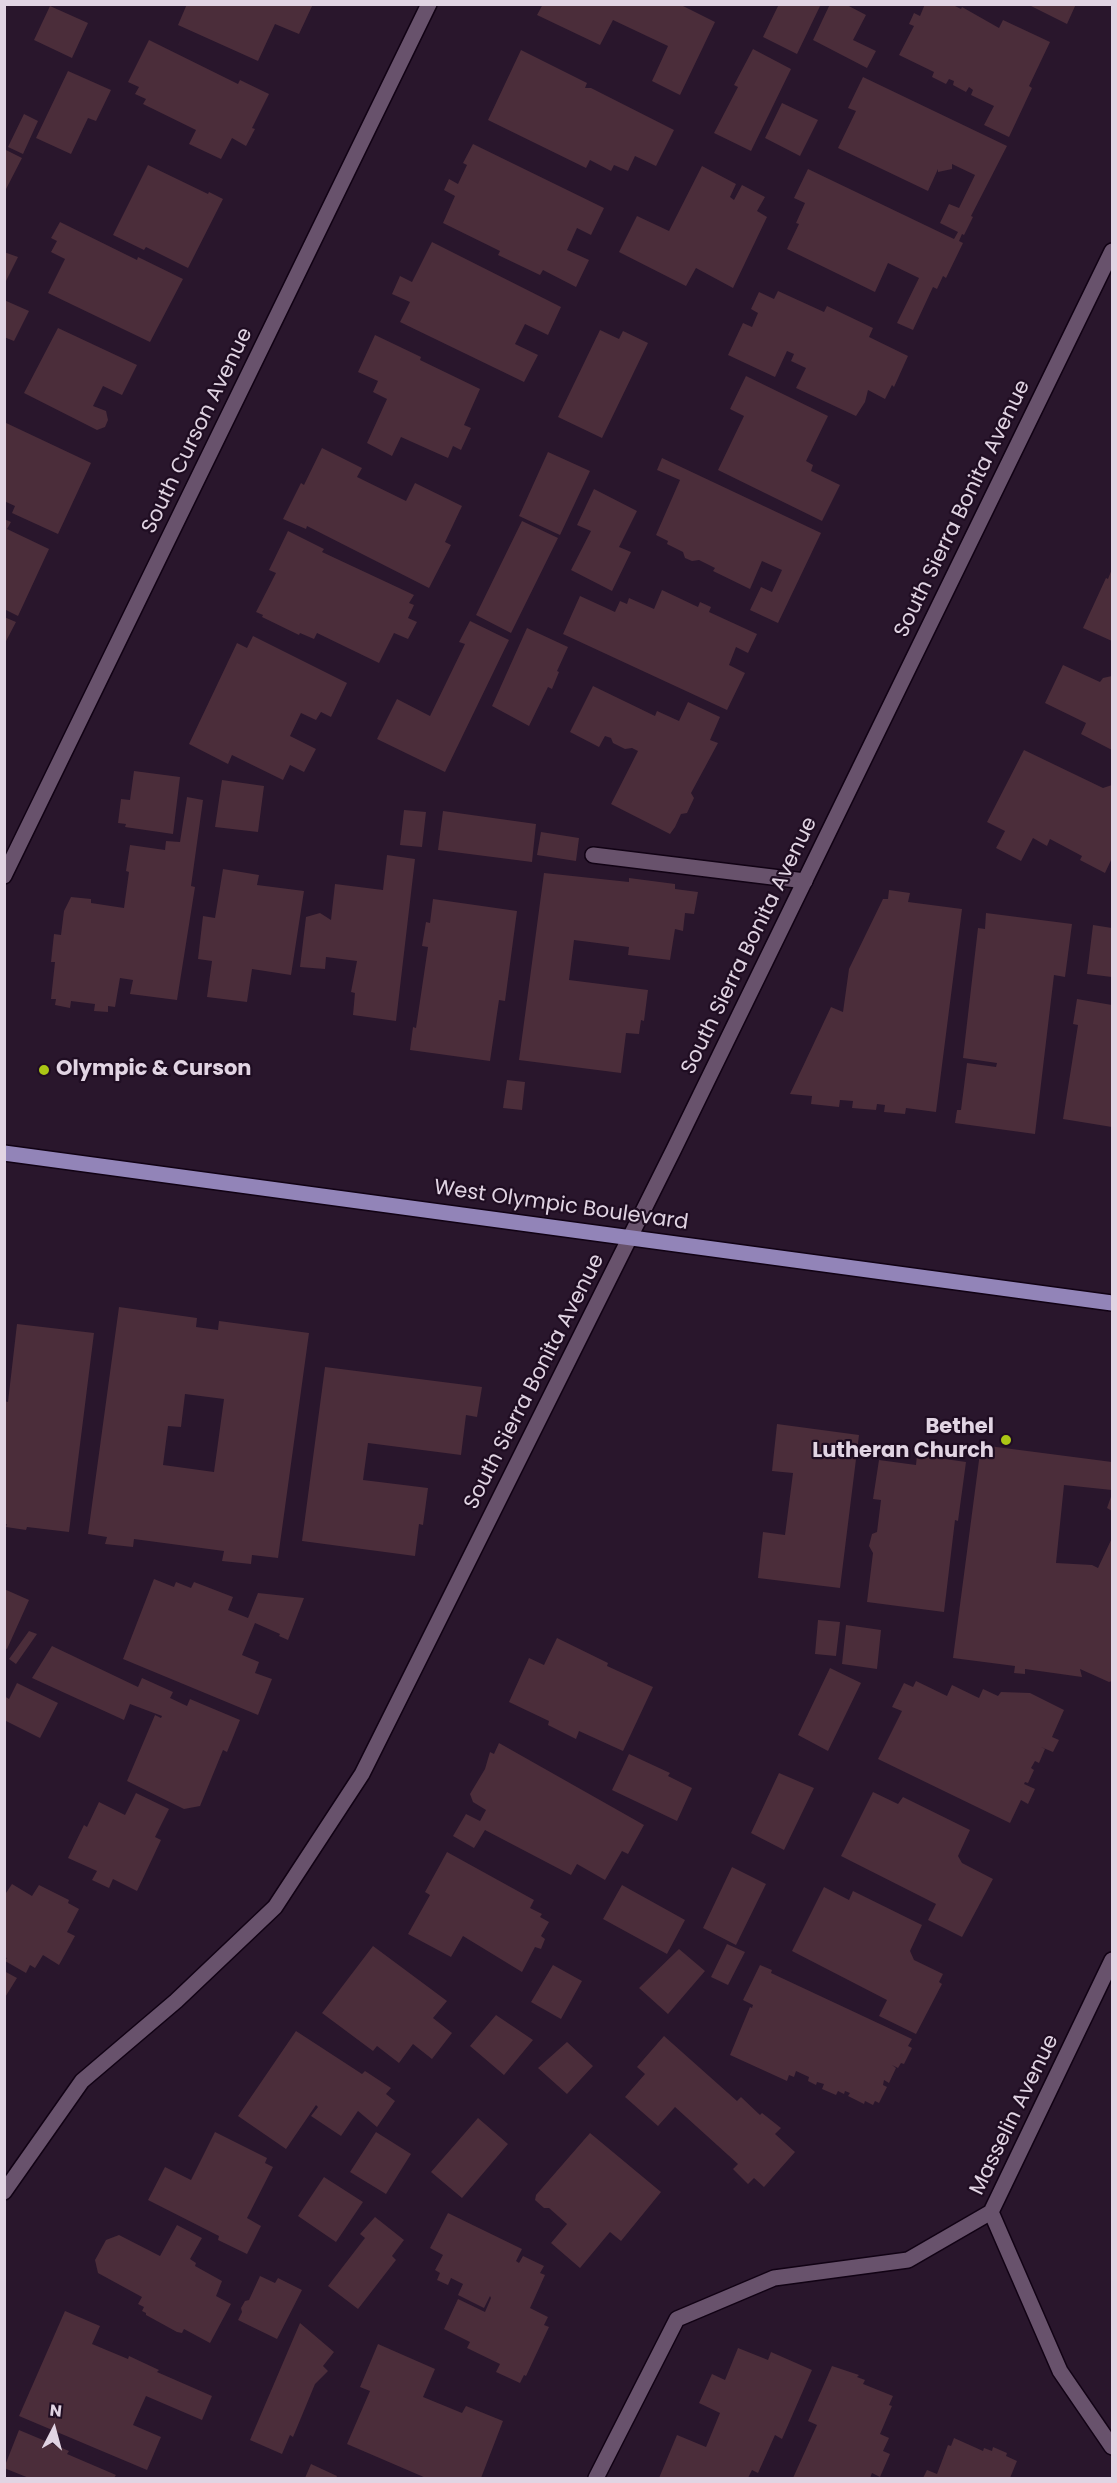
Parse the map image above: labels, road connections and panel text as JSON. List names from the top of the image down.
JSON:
{
  "streets": {
    "main road": ["West Olympic Boulevard"],
    "street": ["South Curson Avenue", "South Sierra Bonita Avenue", "Masselin Avenue"]
  },
  "crossings": [
    ["South Sierra Bonita Avenue", "West Olympic Boulevard"]
  ],
  "places": ["Olympic & Curson", "Bethel Lutheran Church"],
  "north": "top"
}
